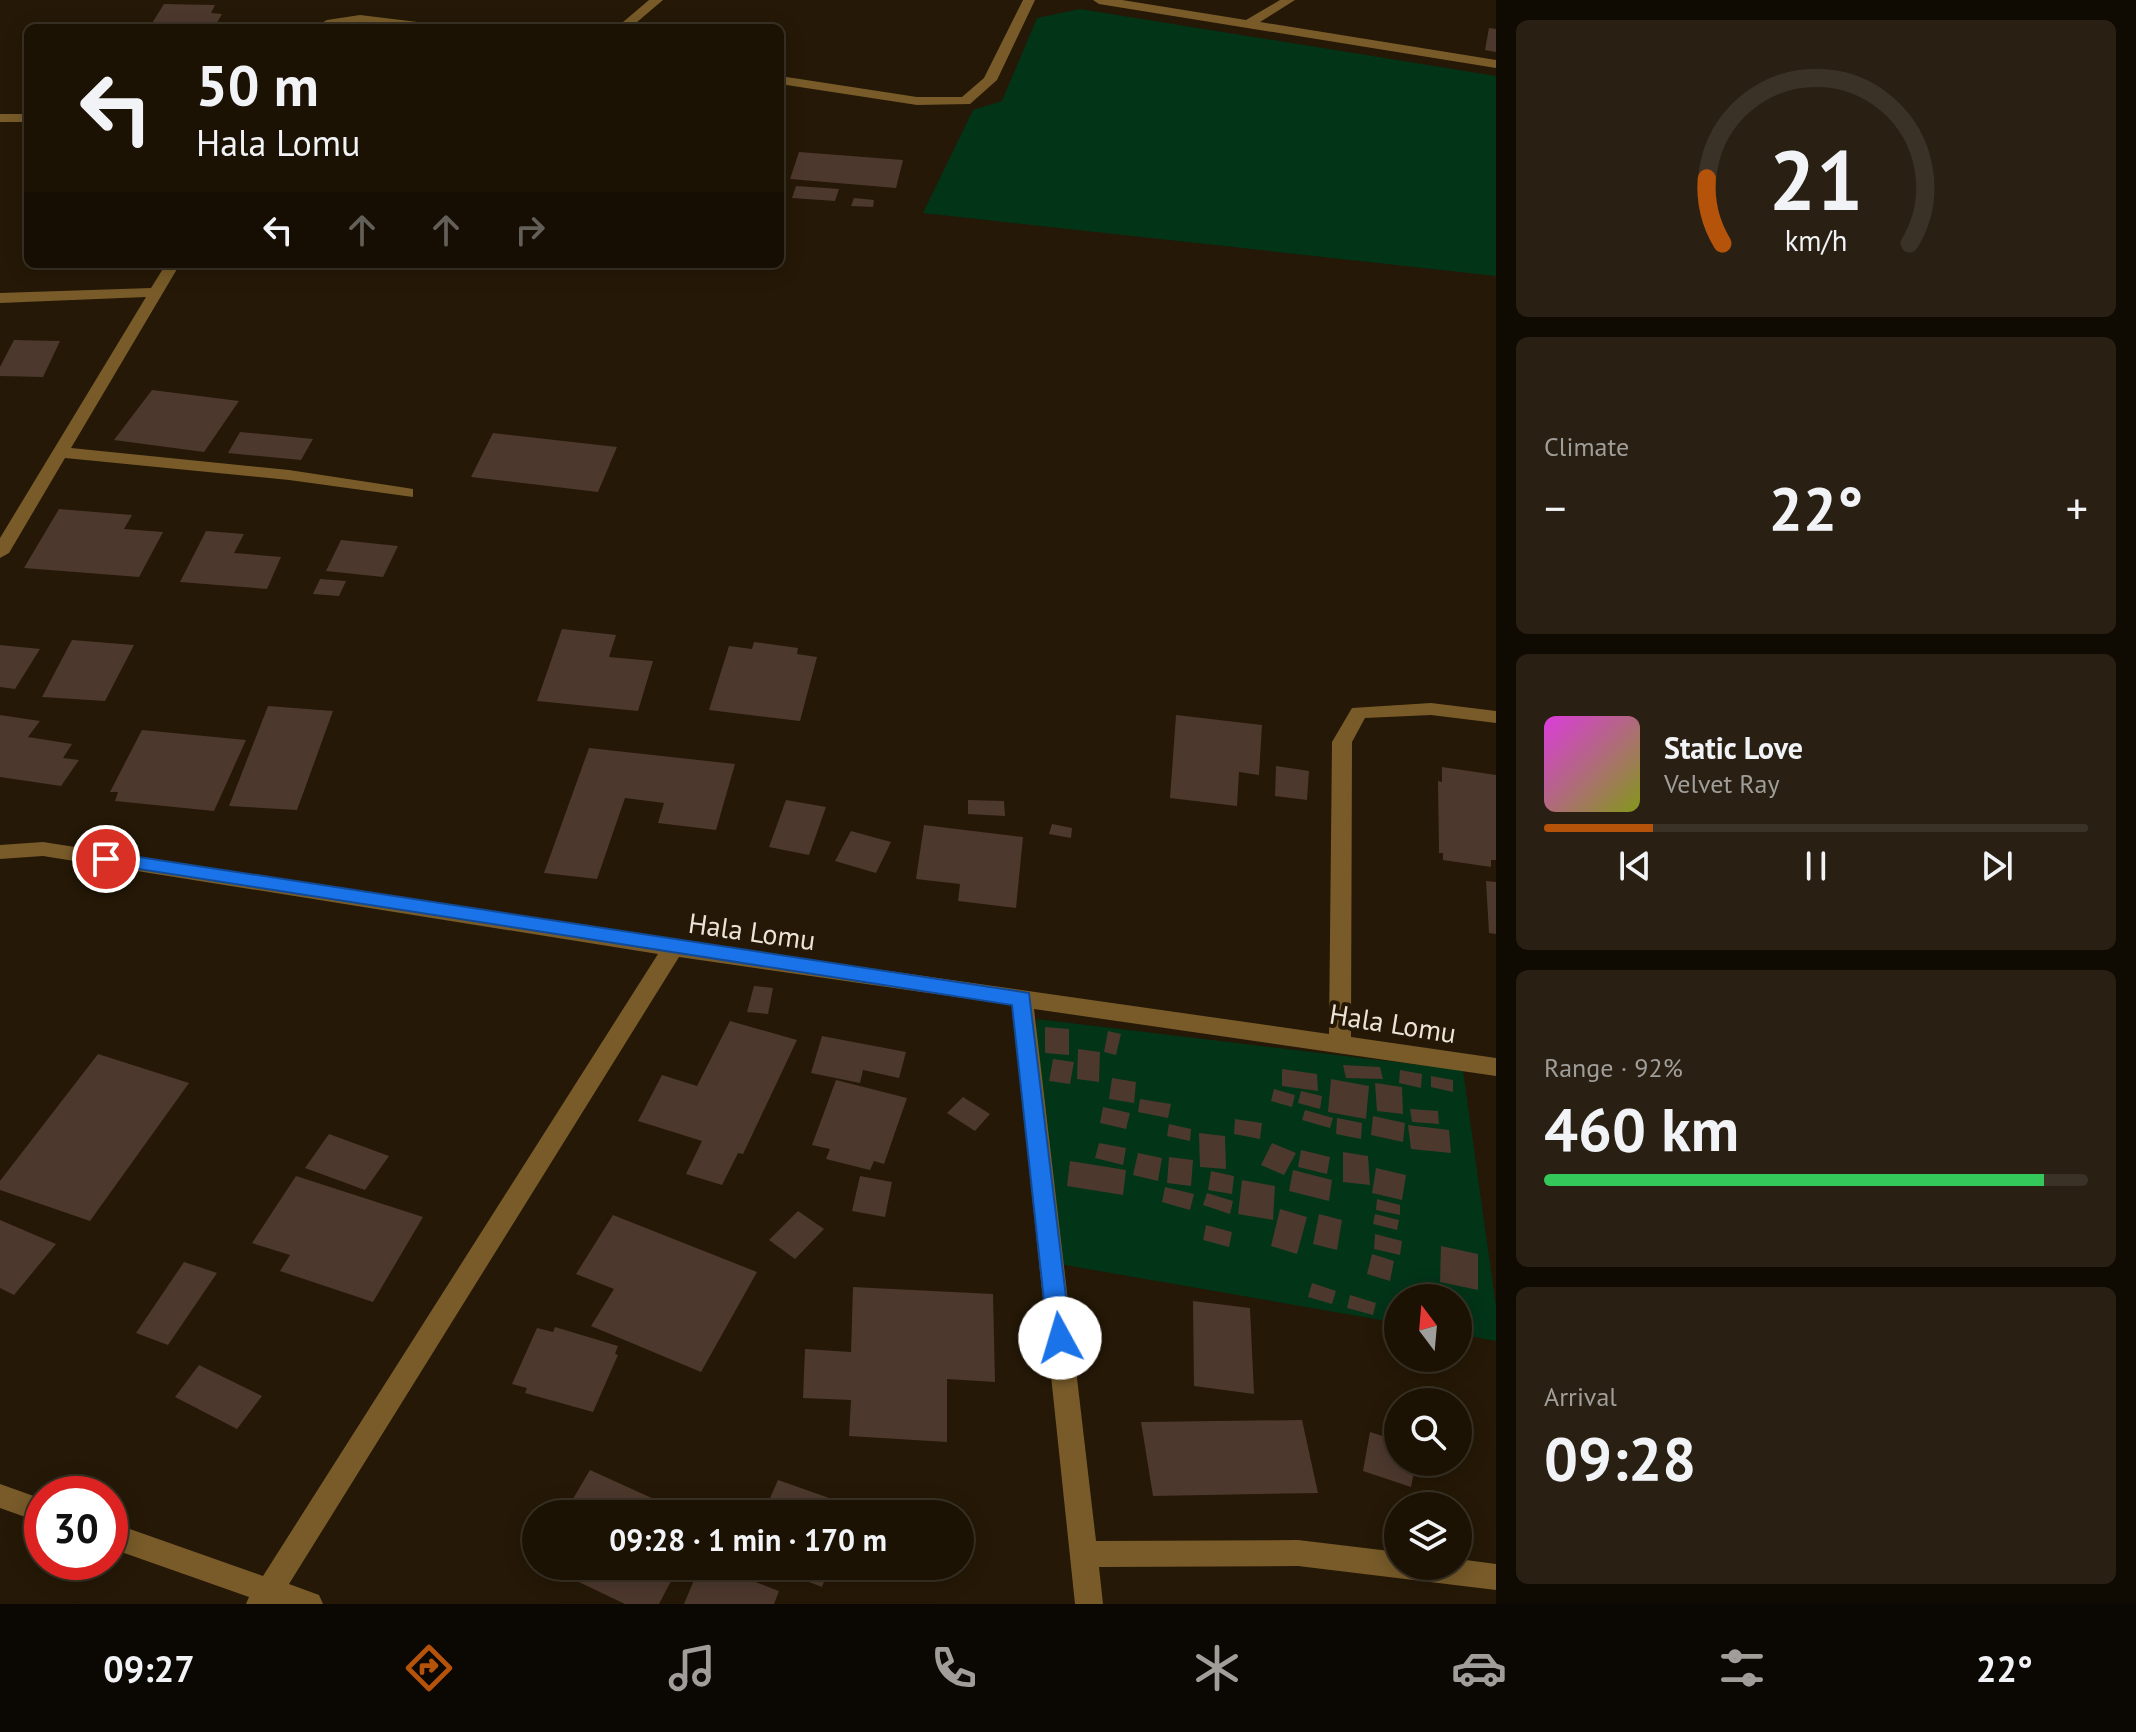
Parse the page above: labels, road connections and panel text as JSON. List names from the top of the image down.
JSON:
{
  "streets": {
    "street": ["Hala Lomu"]
  },
  "north": "top",
  "page": {
    "turn": ["50 m", "Hala Lomu"],
    "tile": [
      "Climate",
      ["Range · 92%", "460 km"],
      ["Arrival", "09:28"]
    ],
    "heat": ["−", "22°", "+"],
    "song": ["Static Love", "Velvet Ray"],
    "limit": "30",
    "trip": "09:28 · 1 min · 170 m",
    "tabs": ["09:27", "22°"],
    "gauge": ["21", "km/h"]
  }
}
